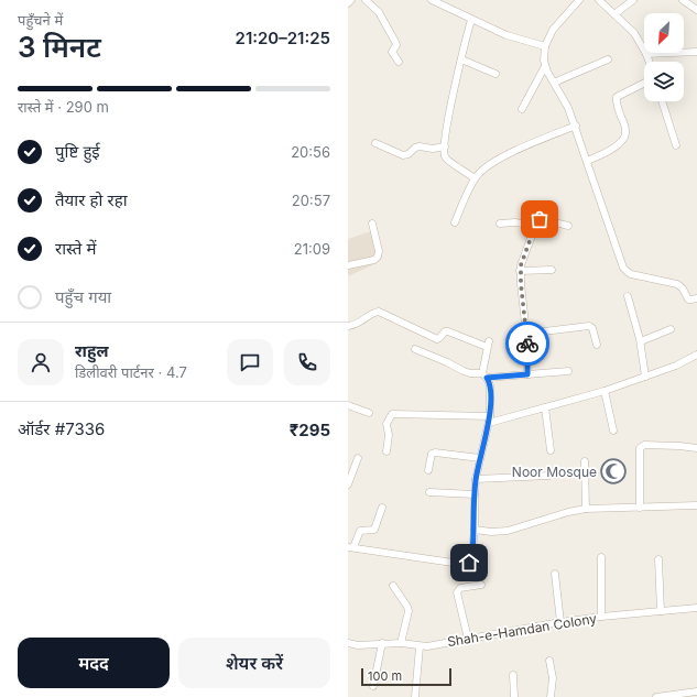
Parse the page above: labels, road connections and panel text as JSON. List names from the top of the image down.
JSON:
{
  "streets": {
    "street": ["Shah-e-Hamdan Colony"]
  },
  "places": {
    "mosque": ["Noor Mosque"]
  },
  "scale_bar": "100 m",
  "north": "bottom left",
  "page": {
    "heading": ["3 मिनट", "पहुँचने में", "21:20–21:25"],
    "panel": [
      "राहुल",
      "डिलीवरी पार्टनर · 4.7",
      "ऑर्डर #7336",
      "₹295"
    ],
    "bar": "रास्ते में · 290 m",
    "list": [
      ["पुष्टि हुई", "20:56"],
      ["तैयार हो रहा", "20:57"],
      ["रास्ते में", "21:09"],
      "पहुँच गया"
    ],
    "buttons": ["मदद", "शेयर करें"],
    "scale": "100 m"
  }
}
